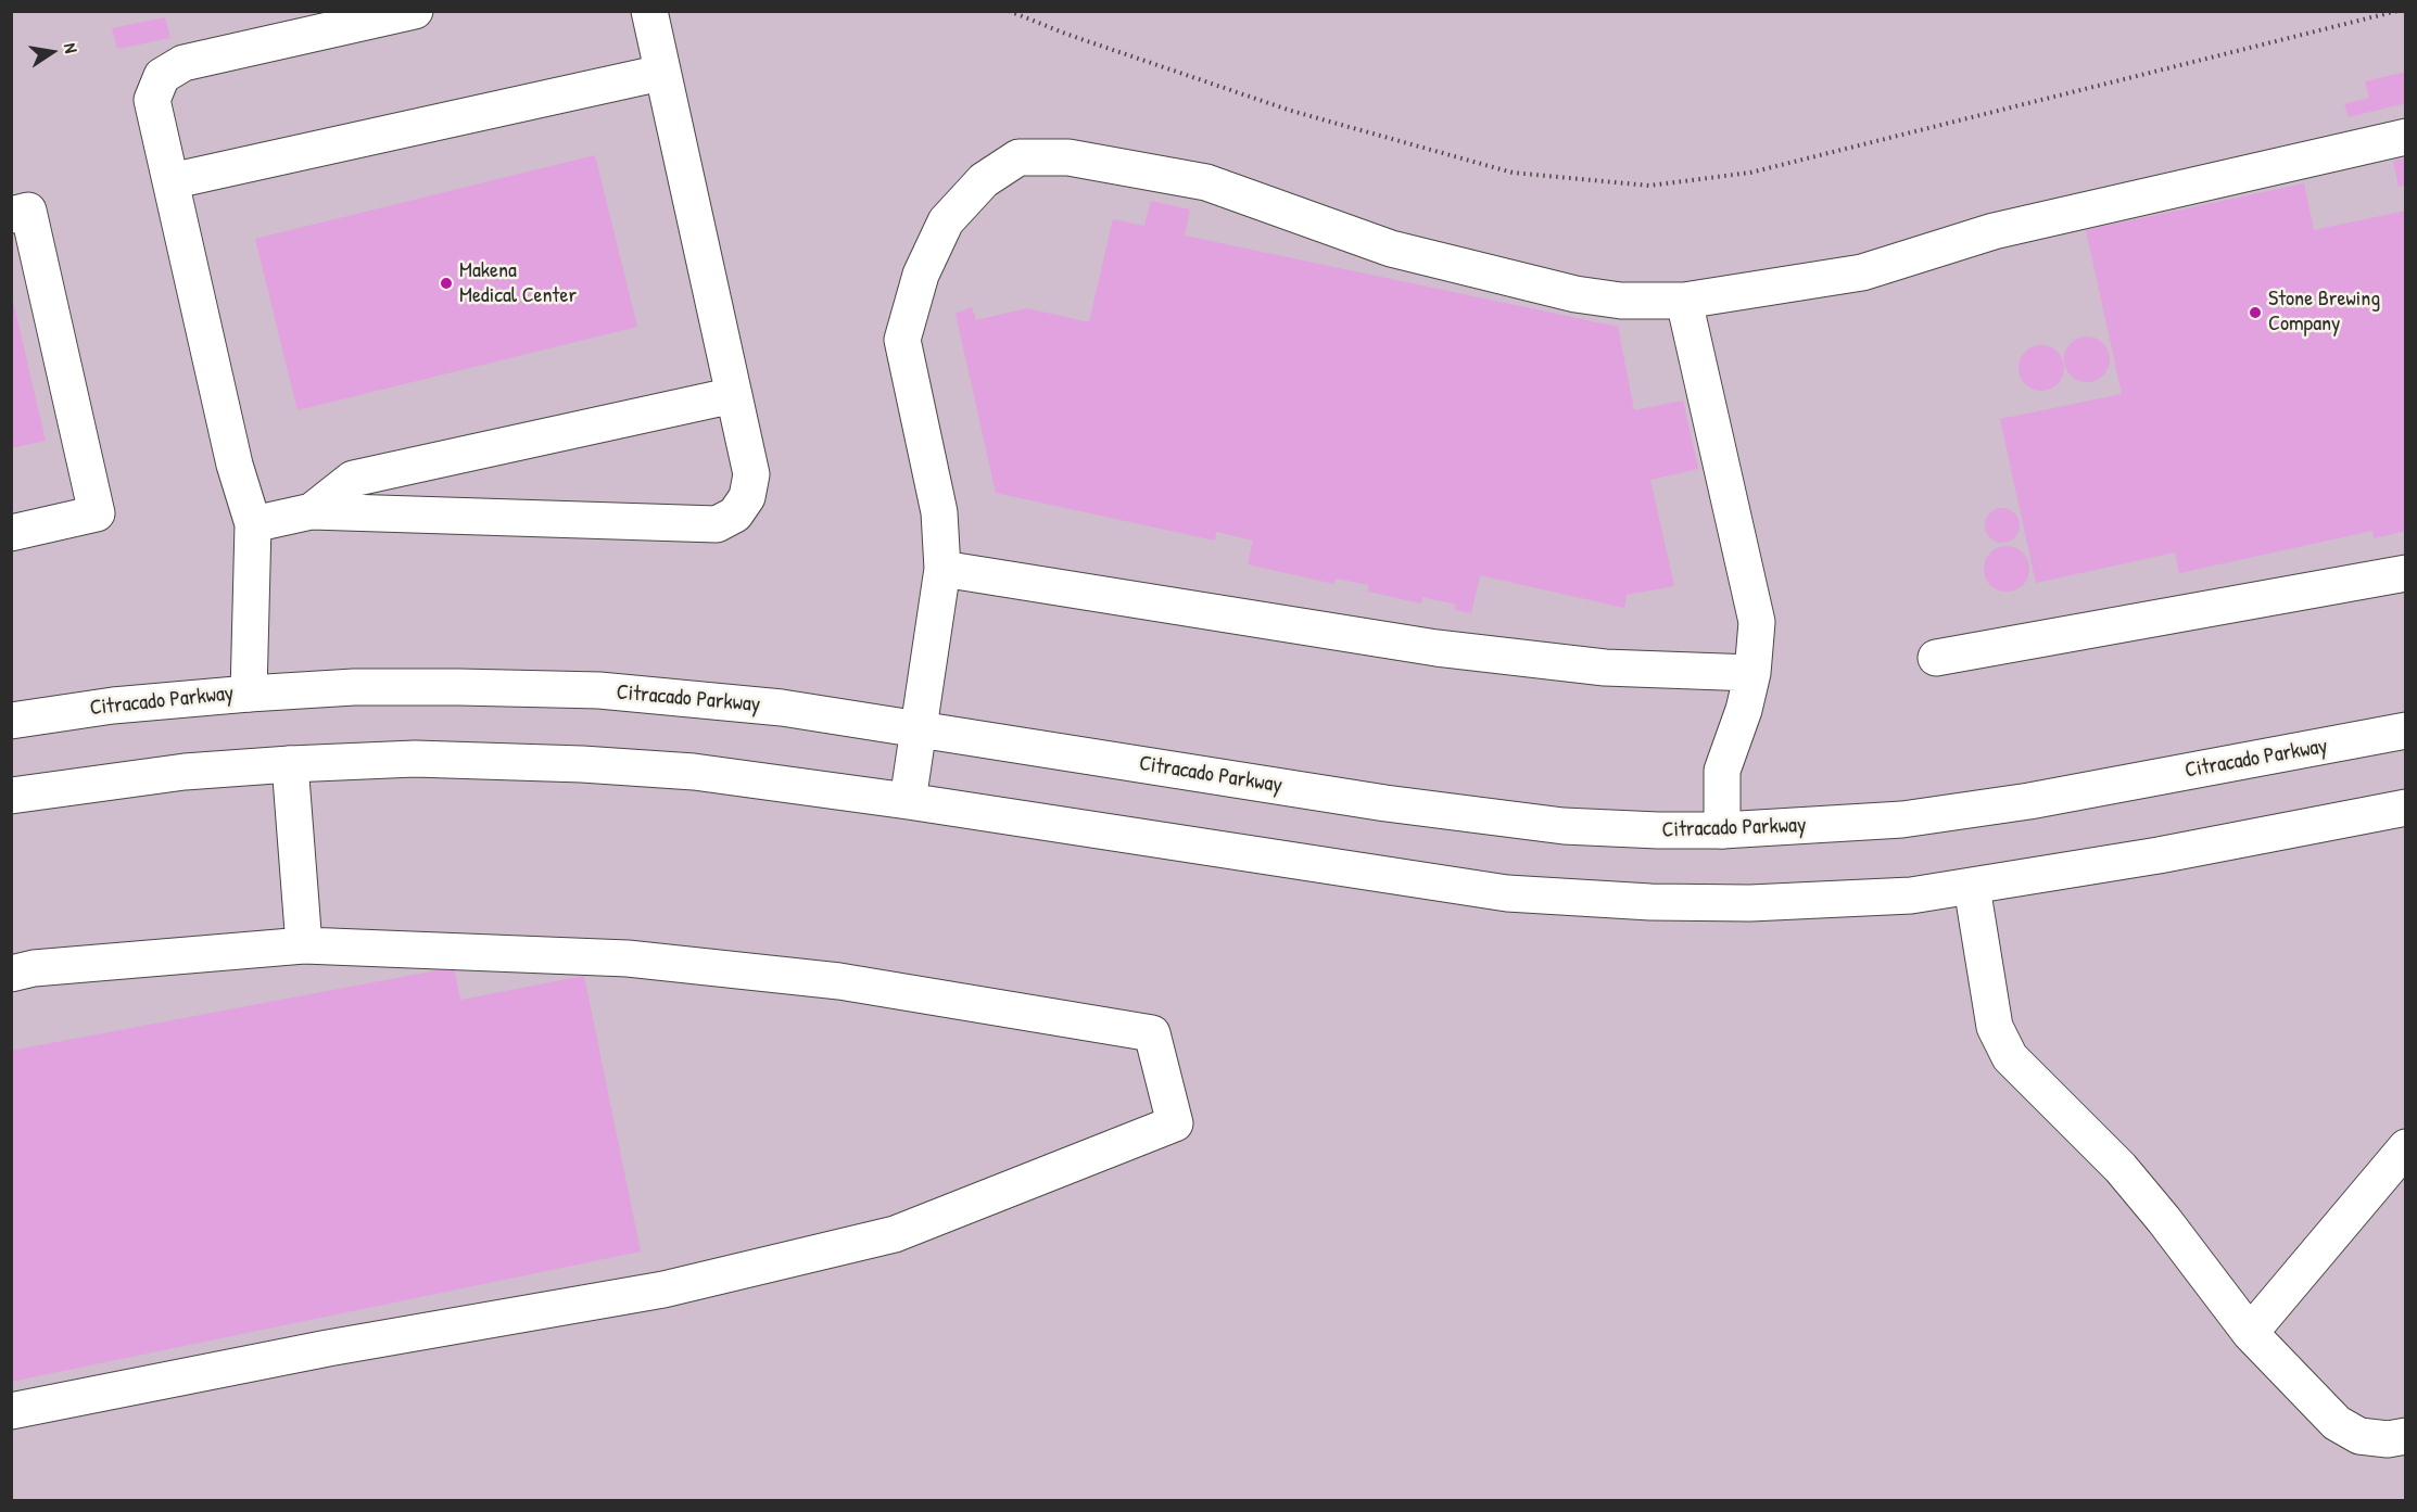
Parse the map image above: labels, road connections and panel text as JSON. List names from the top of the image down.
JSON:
{
  "streets": {
    "main road": ["Citracado Parkway"]
  },
  "places": ["Makena Medical Center", "Stone Brewing Company"],
  "north": "right"
}
